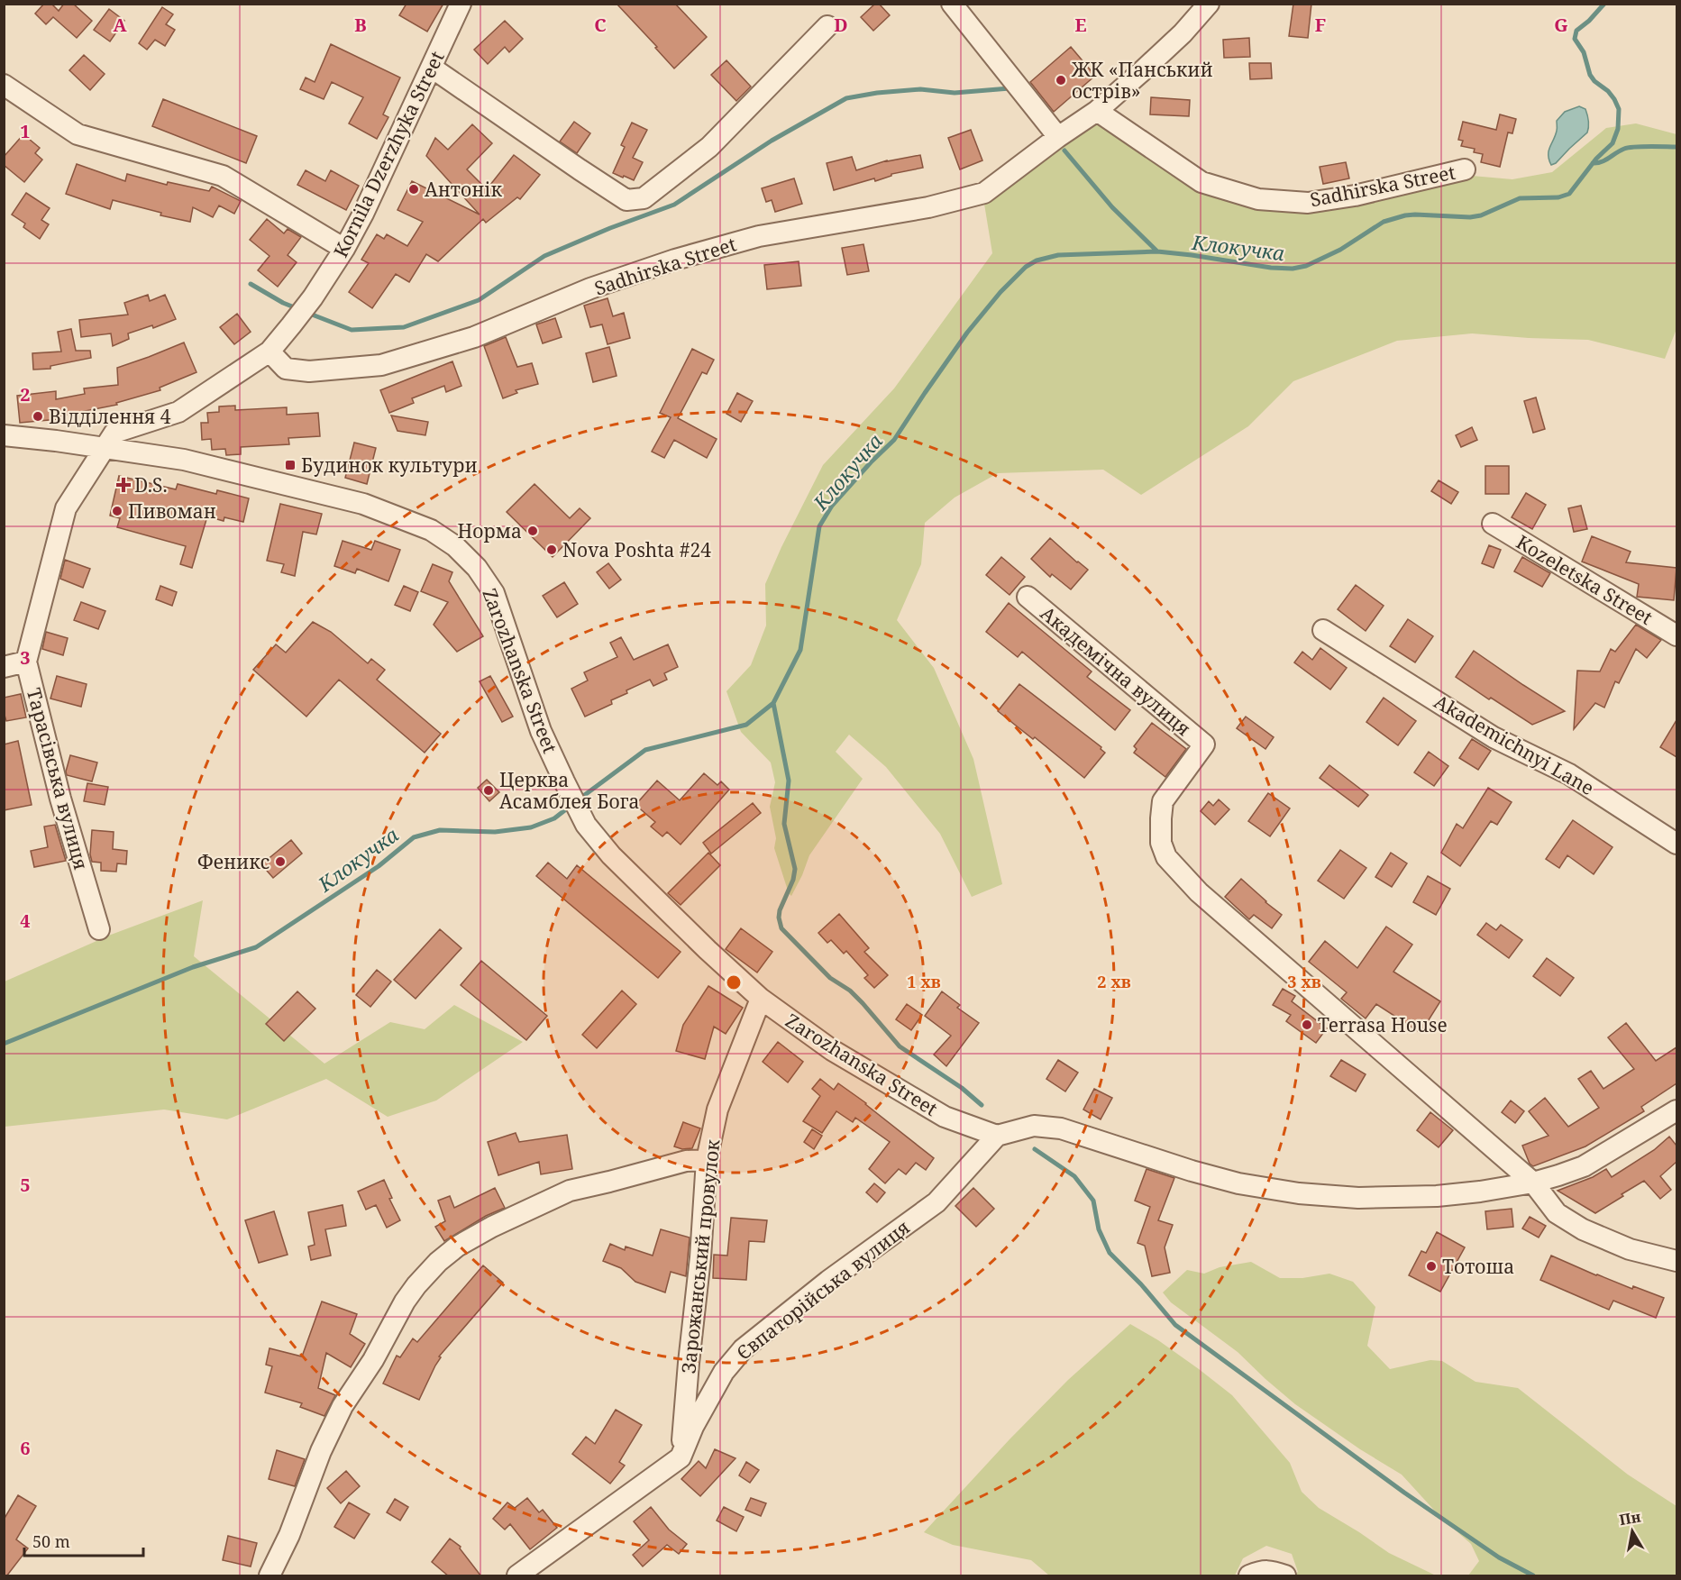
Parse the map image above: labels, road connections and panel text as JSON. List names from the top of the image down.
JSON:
{
  "streets": {
    "street": [
      "Kornila Dzerzhyka Street",
      "Sadhirska Street",
      "Kozeletska Street",
      "Zarozhanska Street",
      "Академічна вулиця",
      "Akademichnyi Lane",
      "Тарасівська вулиця",
      "Зарожанський провулок",
      "Євпаторійська вулиця"
    ]
  },
  "crossings": [
    ["Kornila Dzerzhyka Street", "Sadhirska Street"],
    ["Kornila Dzerzhyka Street", "Тарасівська вулиця"],
    ["Sadhirska Street", "Тарасівська вулиця"],
    ["Zarozhanska Street", "Тарасівська вулиця"],
    ["Zarozhanska Street", "Зарожанський провулок"],
    ["Zarozhanska Street", "Євпаторійська вулиця"],
    ["Зарожанський провулок", "Євпаторійська вулиця"]
  ],
  "water": ["Клокучка"],
  "places": {
    "other": [
      "ЖК «Панський острів»",
      "Антонік",
      "Відділення 4",
      "Пивоман",
      "Норма",
      "Nova Poshta #24",
      "Церква Асамблея Бога",
      "Феникс",
      "Terrasa House",
      "Тотоша"
    ],
    "transit": ["Будинок культури"],
    "health": ["D.S."]
  },
  "scale_bar": "50 m",
  "north": "top",
  "grid": {
    "columns": [
      "A",
      "B",
      "C",
      "D",
      "E",
      "F",
      "G"
    ],
    "rows": [
      "1",
      "2",
      "3",
      "4",
      "5",
      "6"
    ]
  },
  "rings": ["1 хв", "2 хв", "3 хв"]
}
